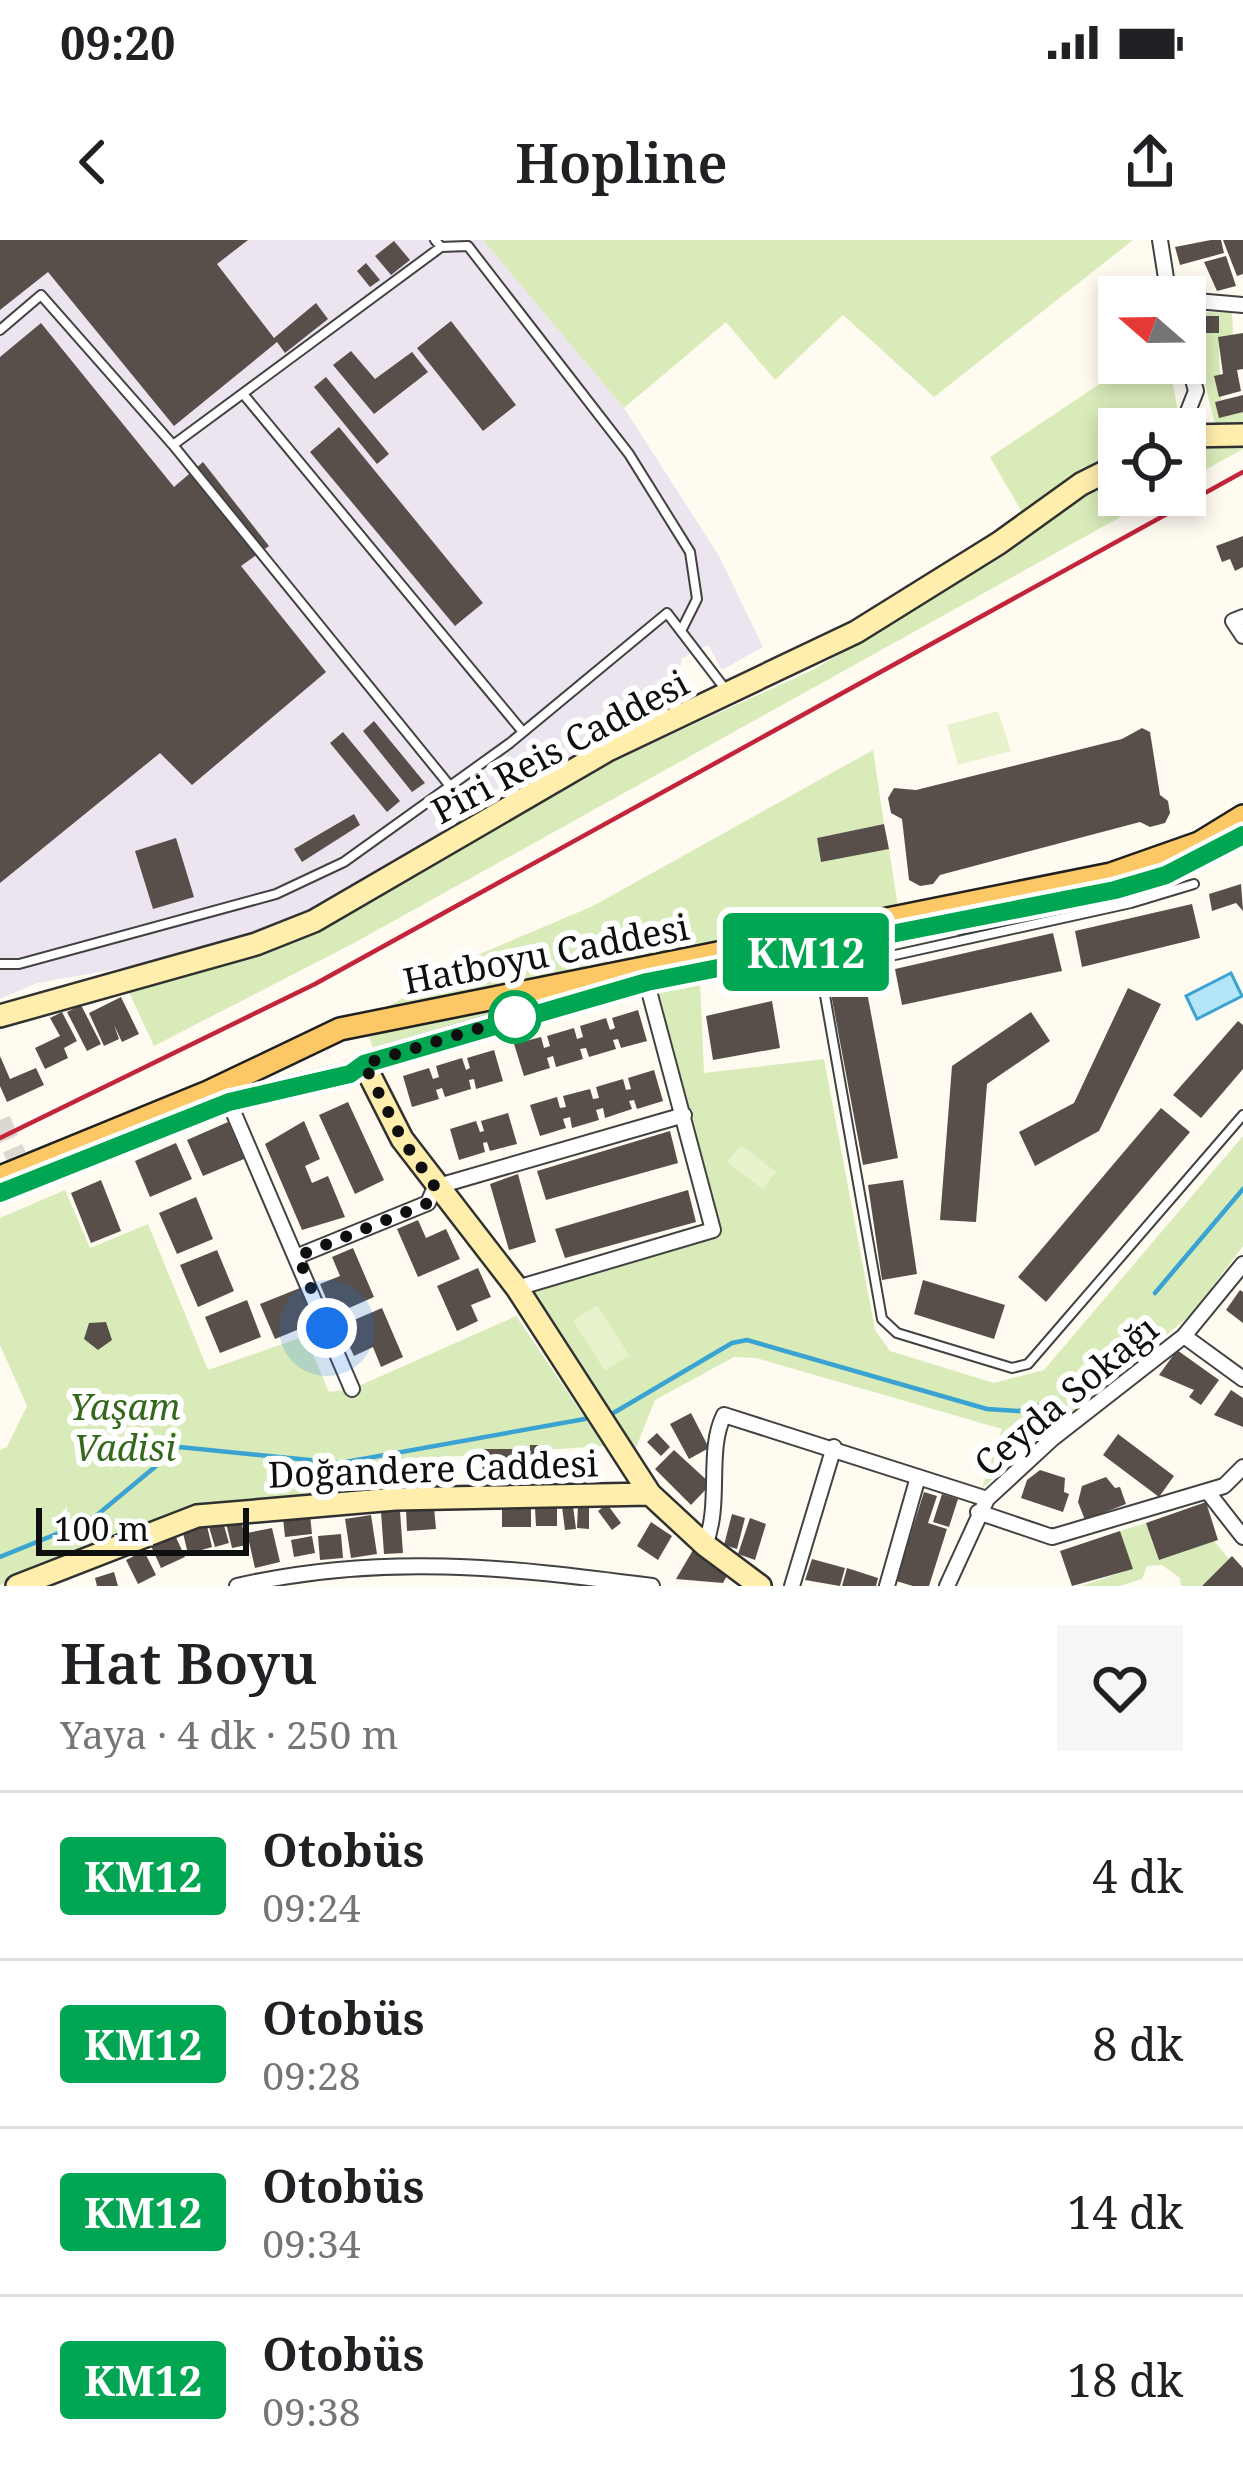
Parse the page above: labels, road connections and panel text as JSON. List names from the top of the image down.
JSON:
{
  "streets": {
    "main road": ["Hatboyu Caddesi"],
    "street": ["Piri Reis Caddesi", "Ceyda Sokağı", "Doğandere Caddesi"]
  },
  "parks": ["Yaşam Vadisi"],
  "lines": ["bus line KM12"],
  "scale_bar": "100 m",
  "north": "left",
  "page": {
    "status": "09:20",
    "header": "Hopline",
    "on_map": "KM12",
    "scale": "100 m",
    "heading": ["Hat Boyu", "Yaya · 4 dk · 250 m"],
    "list": [
      {
        "mark": "KM12",
        "name": "Otobüs",
        "note": "09:24",
        "value": "4 dk"
      },
      {
        "mark": "KM12",
        "name": "Otobüs",
        "note": "09:28",
        "value": "8 dk"
      },
      {
        "mark": "KM12",
        "name": "Otobüs",
        "note": "09:34",
        "value": "14 dk"
      },
      {
        "mark": "KM12",
        "name": "Otobüs",
        "note": "09:38",
        "value": "18 dk"
      }
    ]
  }
}
